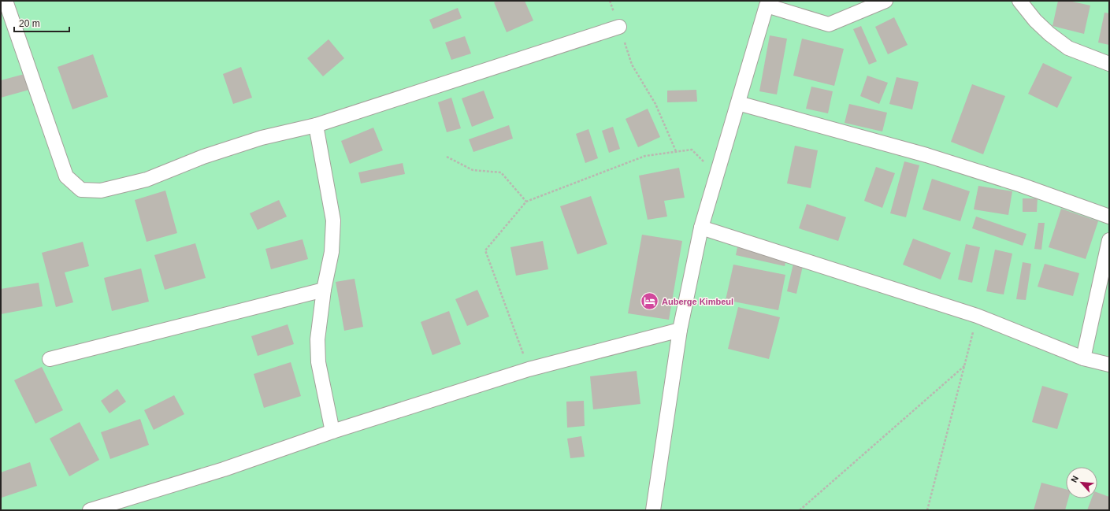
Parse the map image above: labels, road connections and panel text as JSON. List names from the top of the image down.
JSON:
{
  "places": {
    "hotel": ["Auberge Kimbeul"]
  },
  "scale_bar": "20 m",
  "north": "top left"
}
